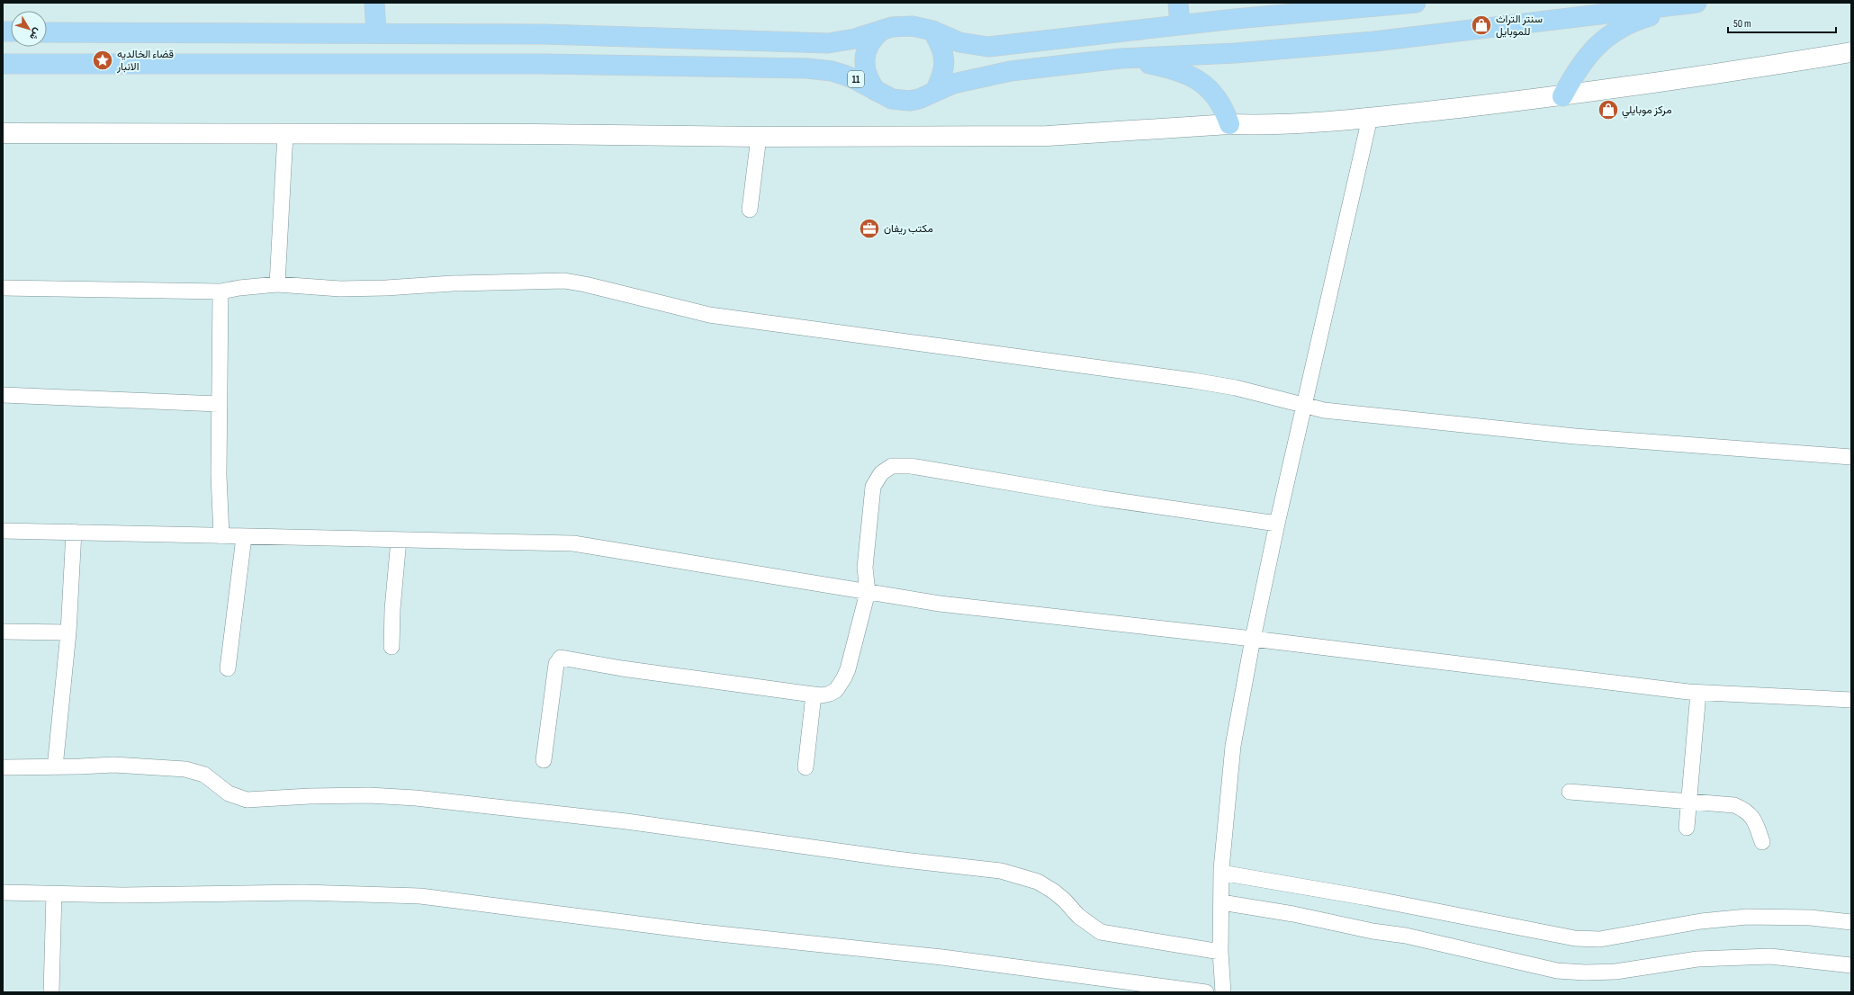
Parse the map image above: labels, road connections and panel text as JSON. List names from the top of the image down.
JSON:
{
  "streets": {
    "highway": ["11"]
  },
  "places": {
    "shop": ["سنتر التراث للموبايل", "مركز موبايلي"],
    "place": ["قضاء الخالديه الانبار"],
    "office": ["مكتب ريفان"]
  },
  "scale_bar": "50 m",
  "north": "bottom right"
}
